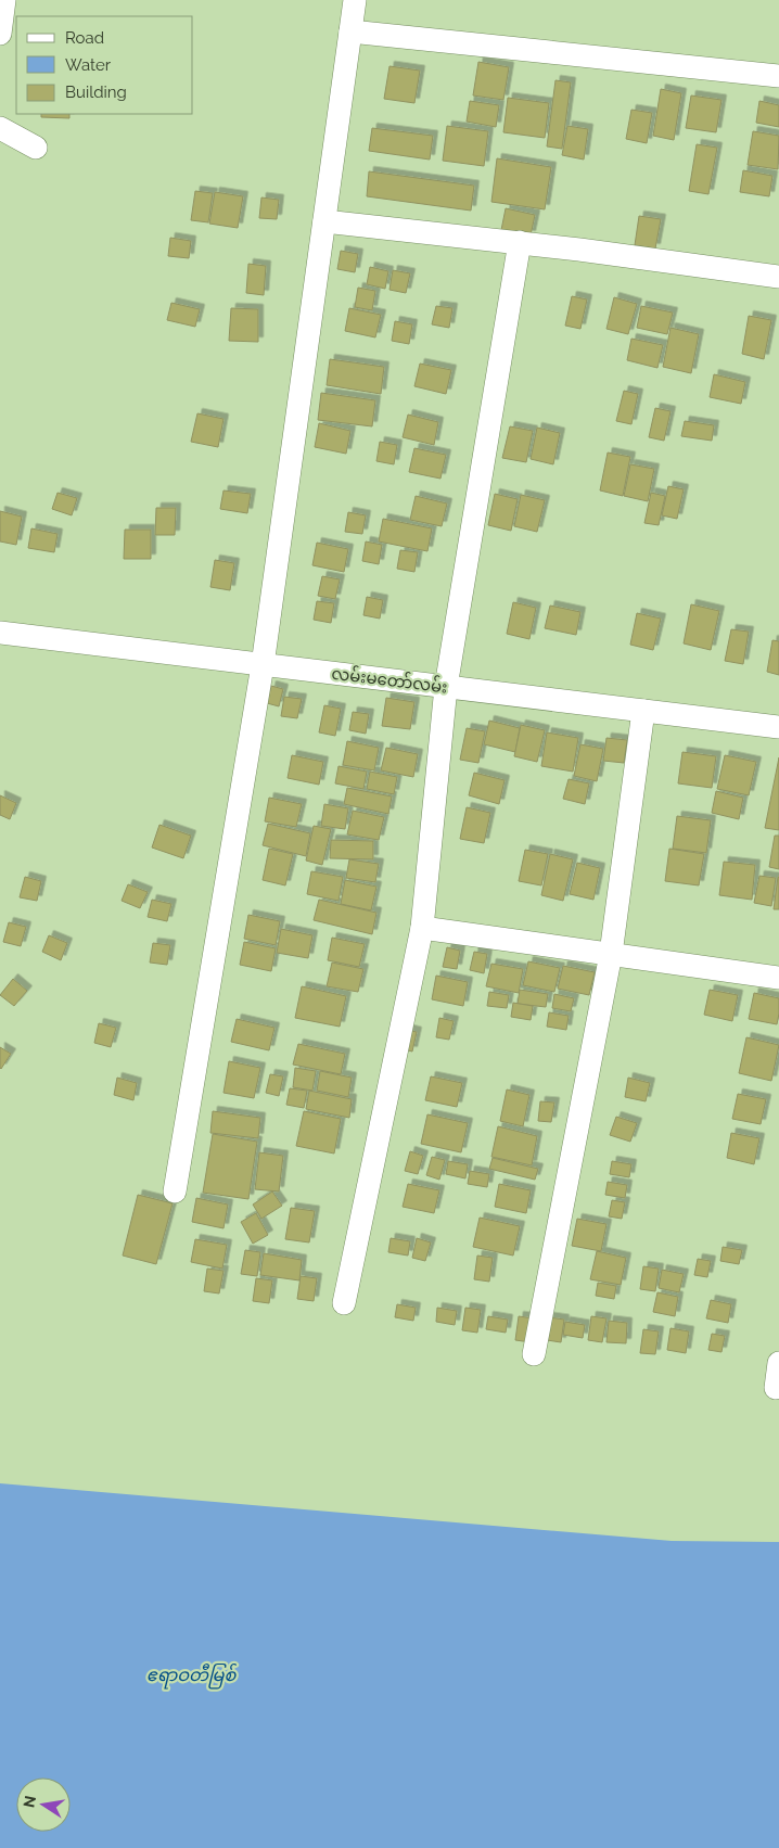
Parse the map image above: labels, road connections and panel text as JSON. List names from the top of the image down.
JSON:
{
  "streets": {
    "street": ["လမ်းမတော်လမ်း"]
  },
  "water": ["ဧရာဝတီမြစ်"],
  "legend": ["Road", "Water", "Building"],
  "north": "left"
}
